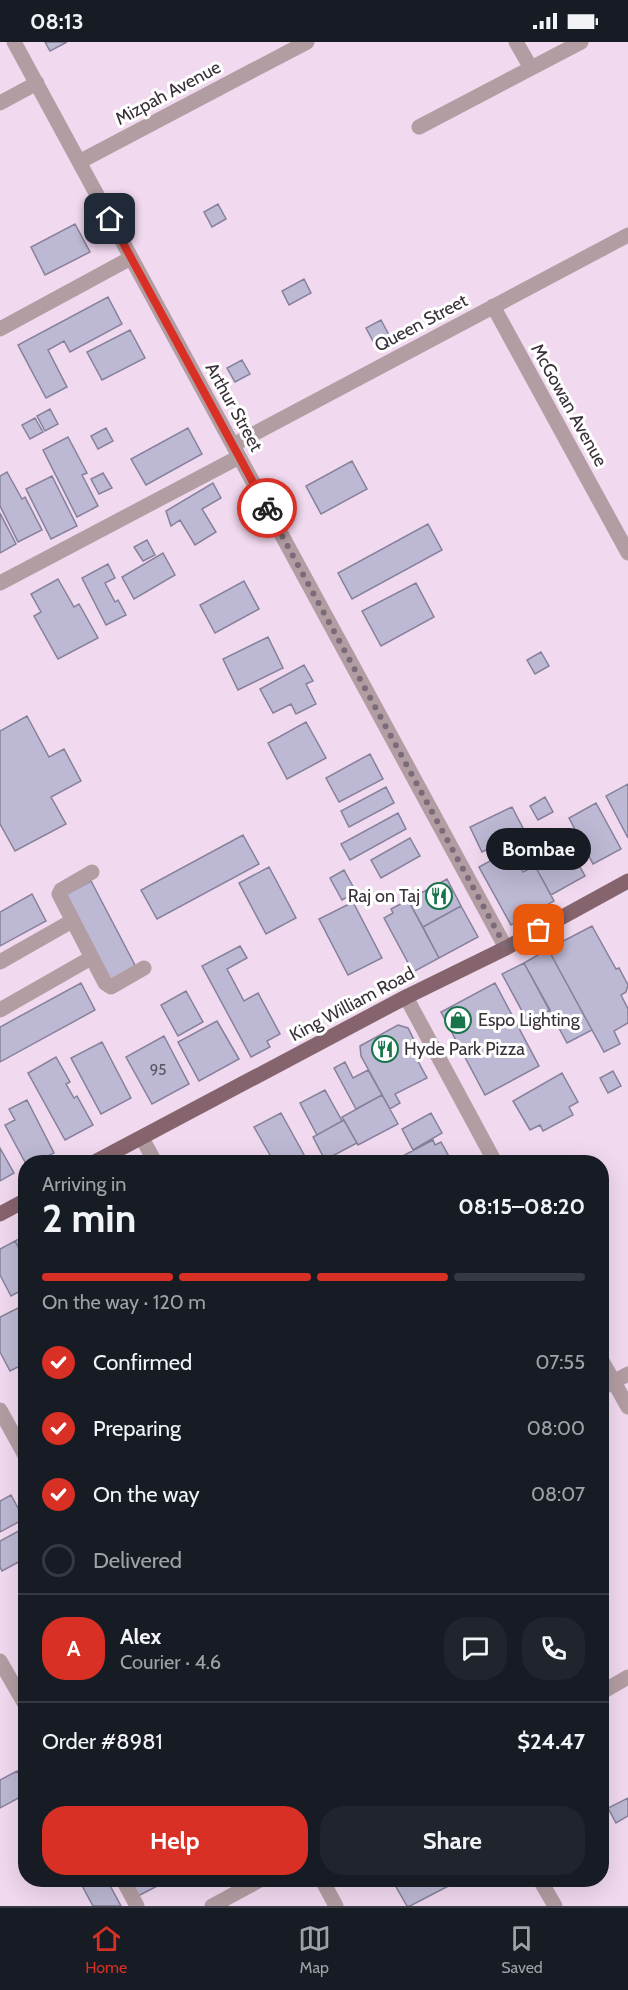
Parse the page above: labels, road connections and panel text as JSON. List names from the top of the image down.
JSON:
{
  "streets": {
    "main road": ["King William Road"],
    "street": [
      "Mizpah Avenue",
      "Queen Street",
      "McGowan Avenue",
      "Arthur Street"
    ]
  },
  "crossings": [
    ["Mizpah Avenue", "Arthur Street"],
    ["Queen Street", "McGowan Avenue"],
    ["Queen Street", "Arthur Street"],
    ["Arthur Street", "King William Road"]
  ],
  "places": {
    "restaurant": ["Raj on Taj", "Hyde Park Pizza"],
    "other": ["Bombae"],
    "shop": ["Espo Lighting"]
  },
  "house_numbers": ["95"],
  "page": {
    "status": "08:13",
    "bubble": "Bombae",
    "heading": ["2 min", "Arriving in", "08:15–08:20"],
    "panel": [
      "Alex",
      "Courier · 4.6",
      "Order #8981",
      "$24.47"
    ],
    "bar": "On the way · 120 m",
    "list": [
      ["Confirmed", "07:55"],
      ["Preparing", "08:00"],
      ["On the way", "08:07"],
      "Delivered"
    ],
    "round": "A",
    "buttons": ["Help", "Share"],
    "tabs": ["Home", "Map", "Saved"]
  }
}
